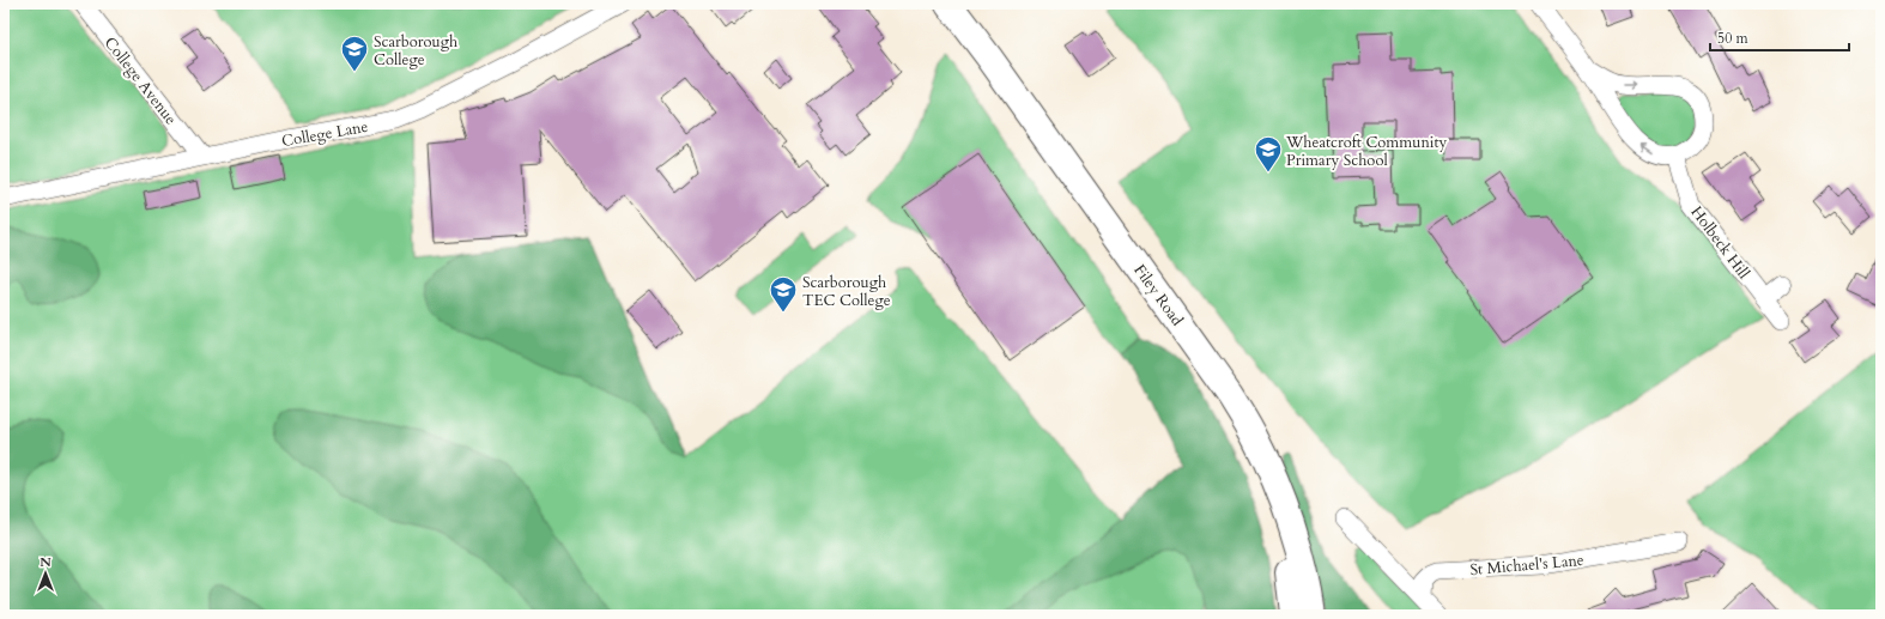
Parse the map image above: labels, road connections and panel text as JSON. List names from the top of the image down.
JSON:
{
  "streets": {
    "highway": ["Filey Road"],
    "street": [
      "College Avenue",
      "College Lane",
      "Holbeck Hill",
      "St Michael's Lane"
    ]
  },
  "crossings": [
    ["College Avenue", "College Lane"]
  ],
  "places": {
    "school or university": ["Scarborough College", "Wheatcroft Community Primary School", "Scarborough TEC College"]
  },
  "scale_bar": "50 m",
  "north": "top"
}
